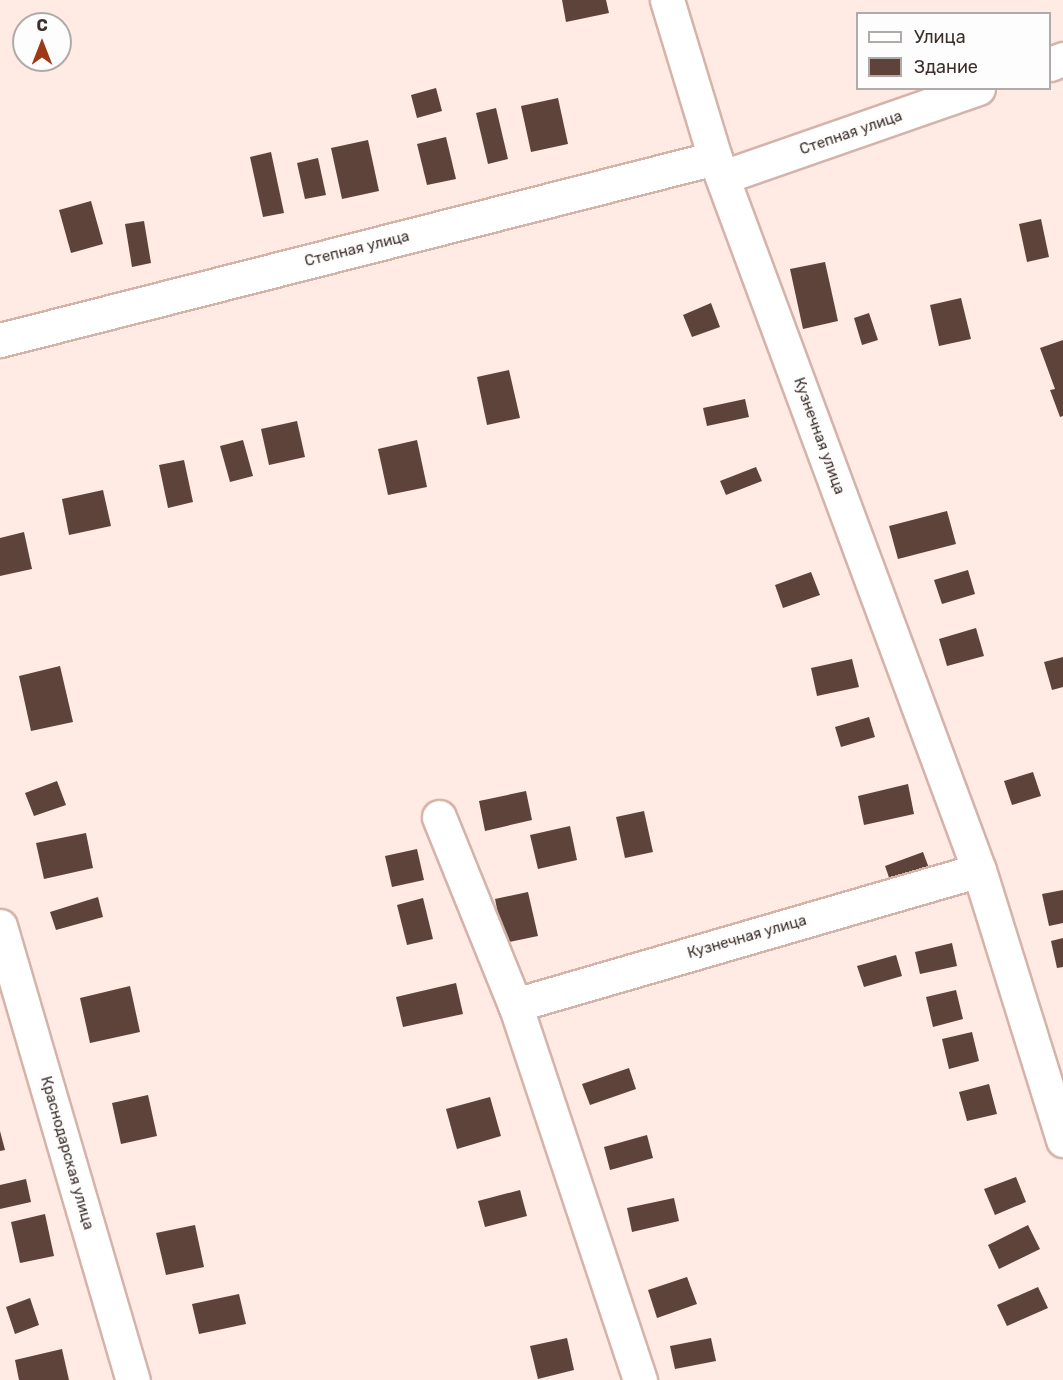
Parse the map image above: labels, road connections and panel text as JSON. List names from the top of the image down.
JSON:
{
  "streets": {
    "street": ["Степная улица", "Кузнечная улица", "Краснодарская улица"]
  },
  "crossings": [
    ["Степная улица", "Кузнечная улица"]
  ],
  "legend": ["Улица", "Здание"],
  "north": "top"
}
